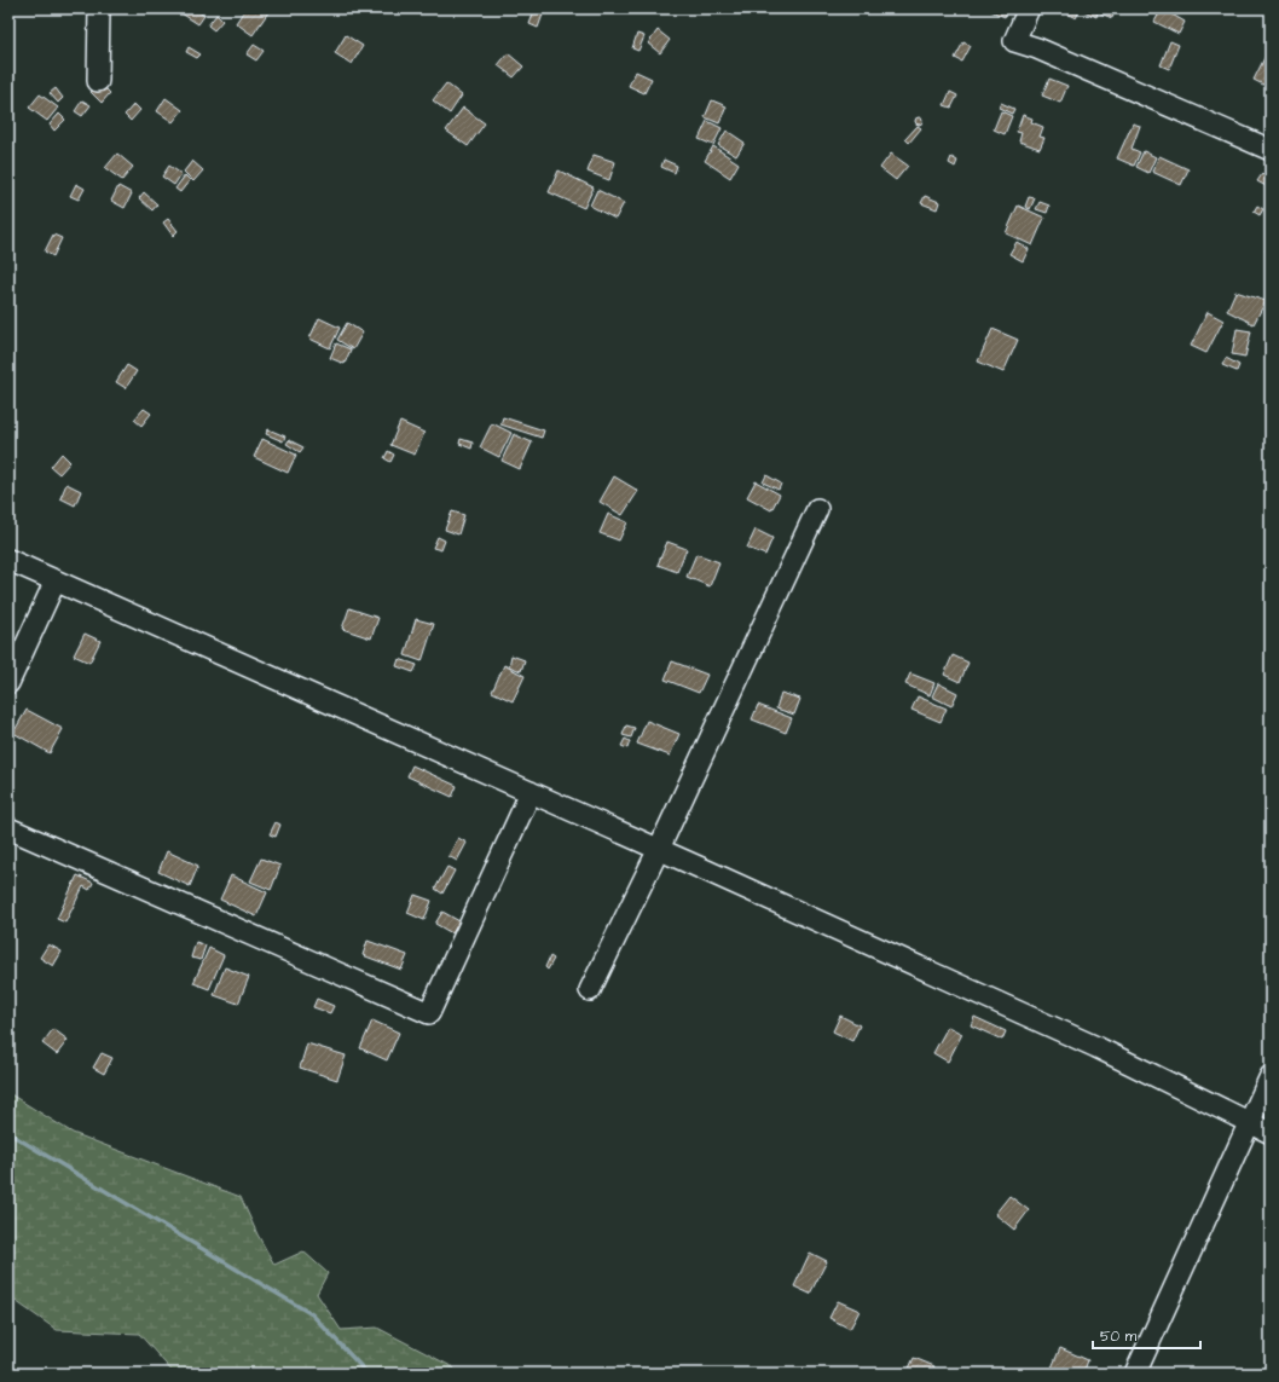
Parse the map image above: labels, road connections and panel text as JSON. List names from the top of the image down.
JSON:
{
  "scale_bar": "50 m"
}
